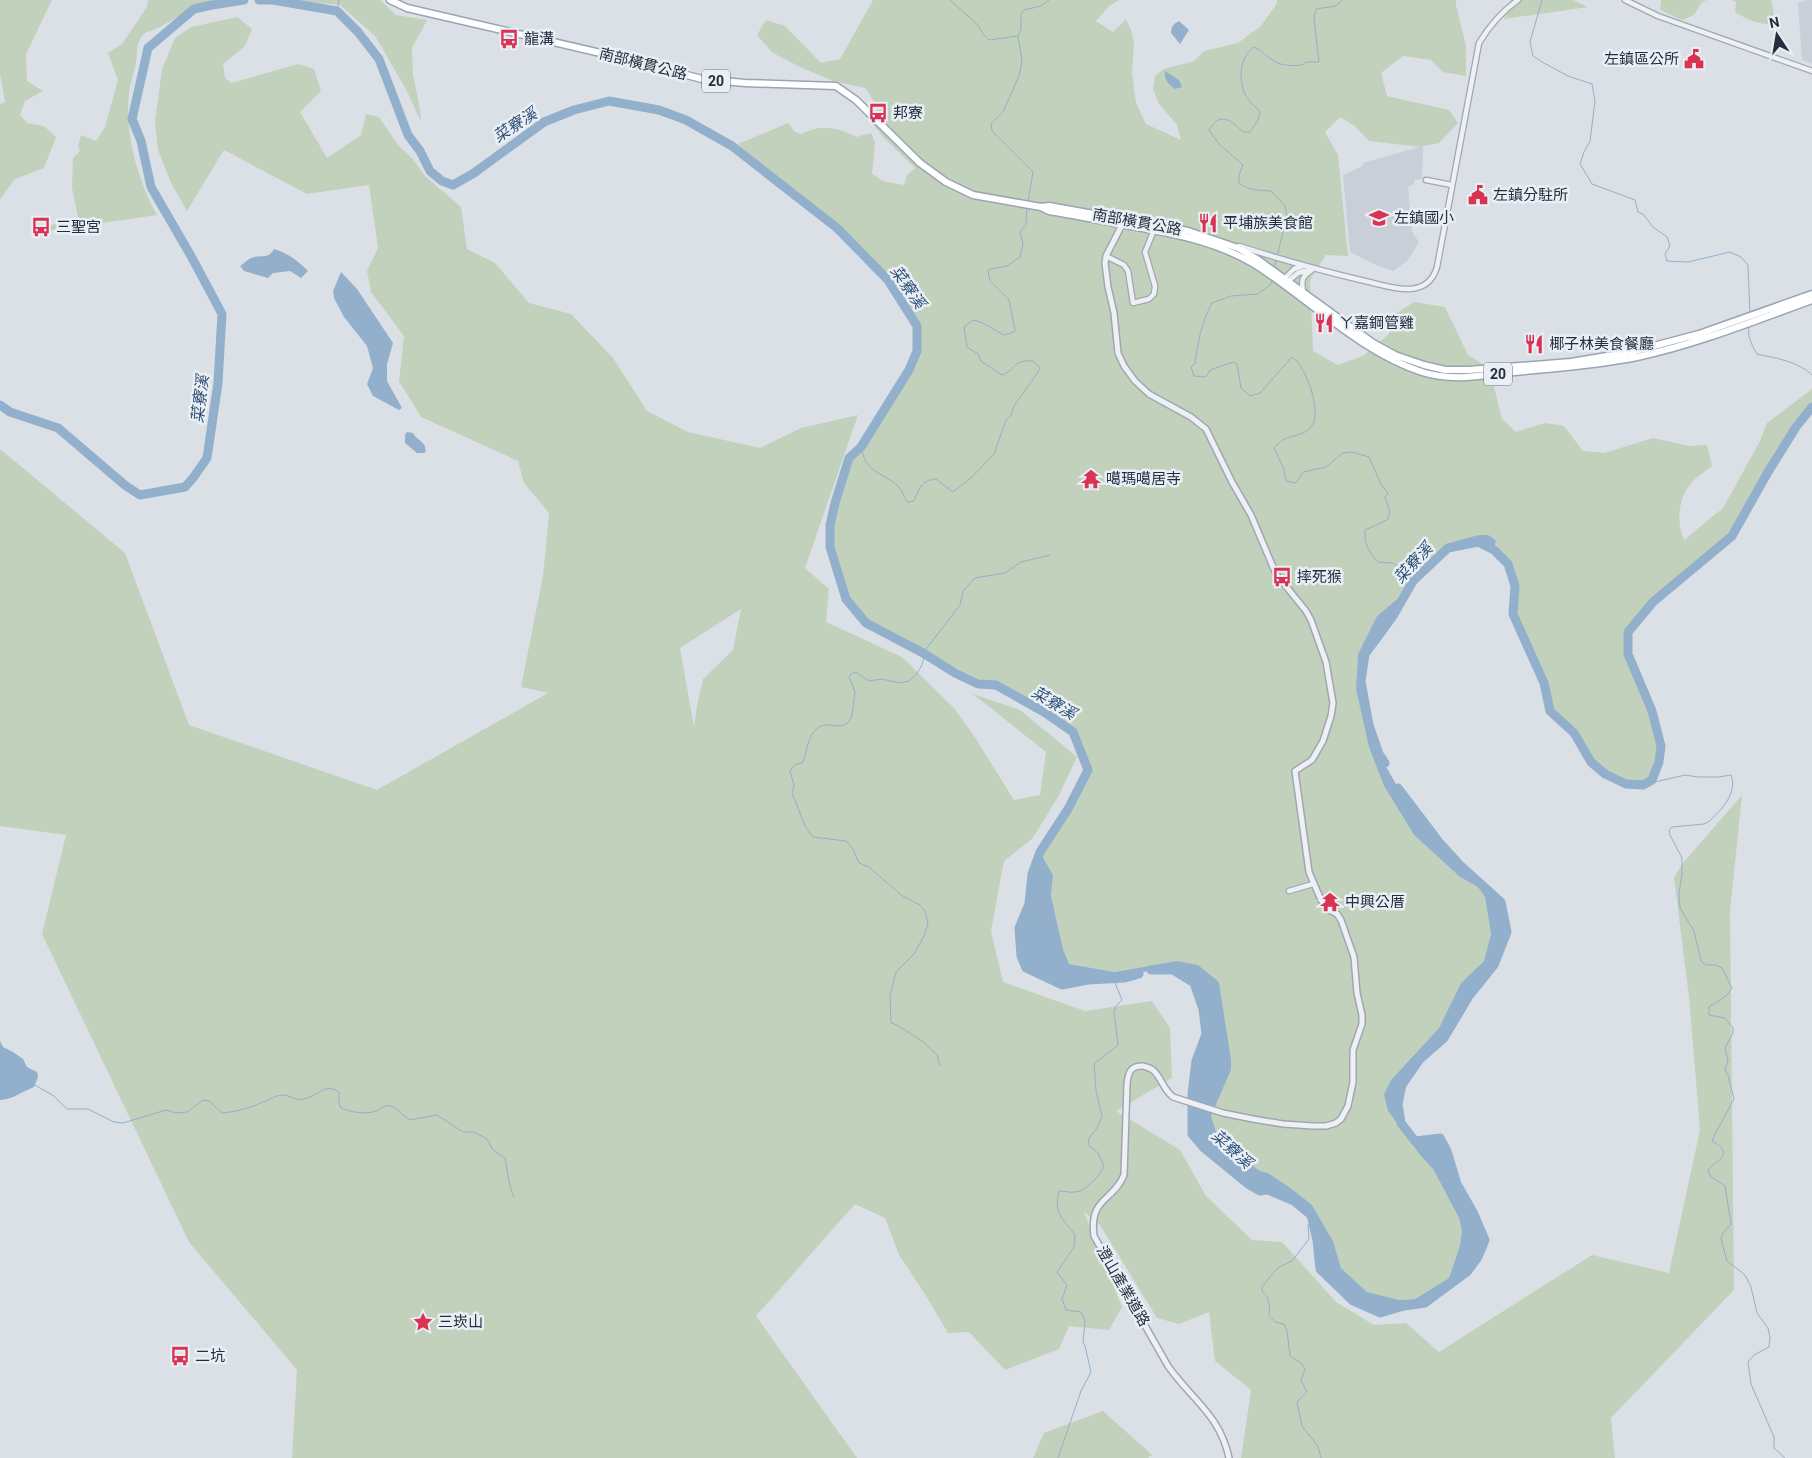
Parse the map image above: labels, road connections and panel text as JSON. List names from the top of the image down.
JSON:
{
  "streets": {
    "main road": ["南部橫貫公路", "20"],
    "street": ["澄山產業道路"]
  },
  "crossings": [
    ["南部橫貫公路", "20"]
  ],
  "water": ["菜竂溪"],
  "places": {
    "bus stop": [
      "龍溝",
      "邦寮",
      "三聖宮",
      "摔死猴",
      "二坑"
    ],
    "public building": ["左鎮區公所", "左鎮分駐所"],
    "school or university": ["左鎮國小"],
    "restaurant": ["平埔族美食館", "ㄚ嘉鋼管雞", "椰子林美食餐廳"],
    "temple": ["噶瑪噶居寺", "中興公厝"],
    "place": ["三崁山"]
  },
  "north": "top"
}
